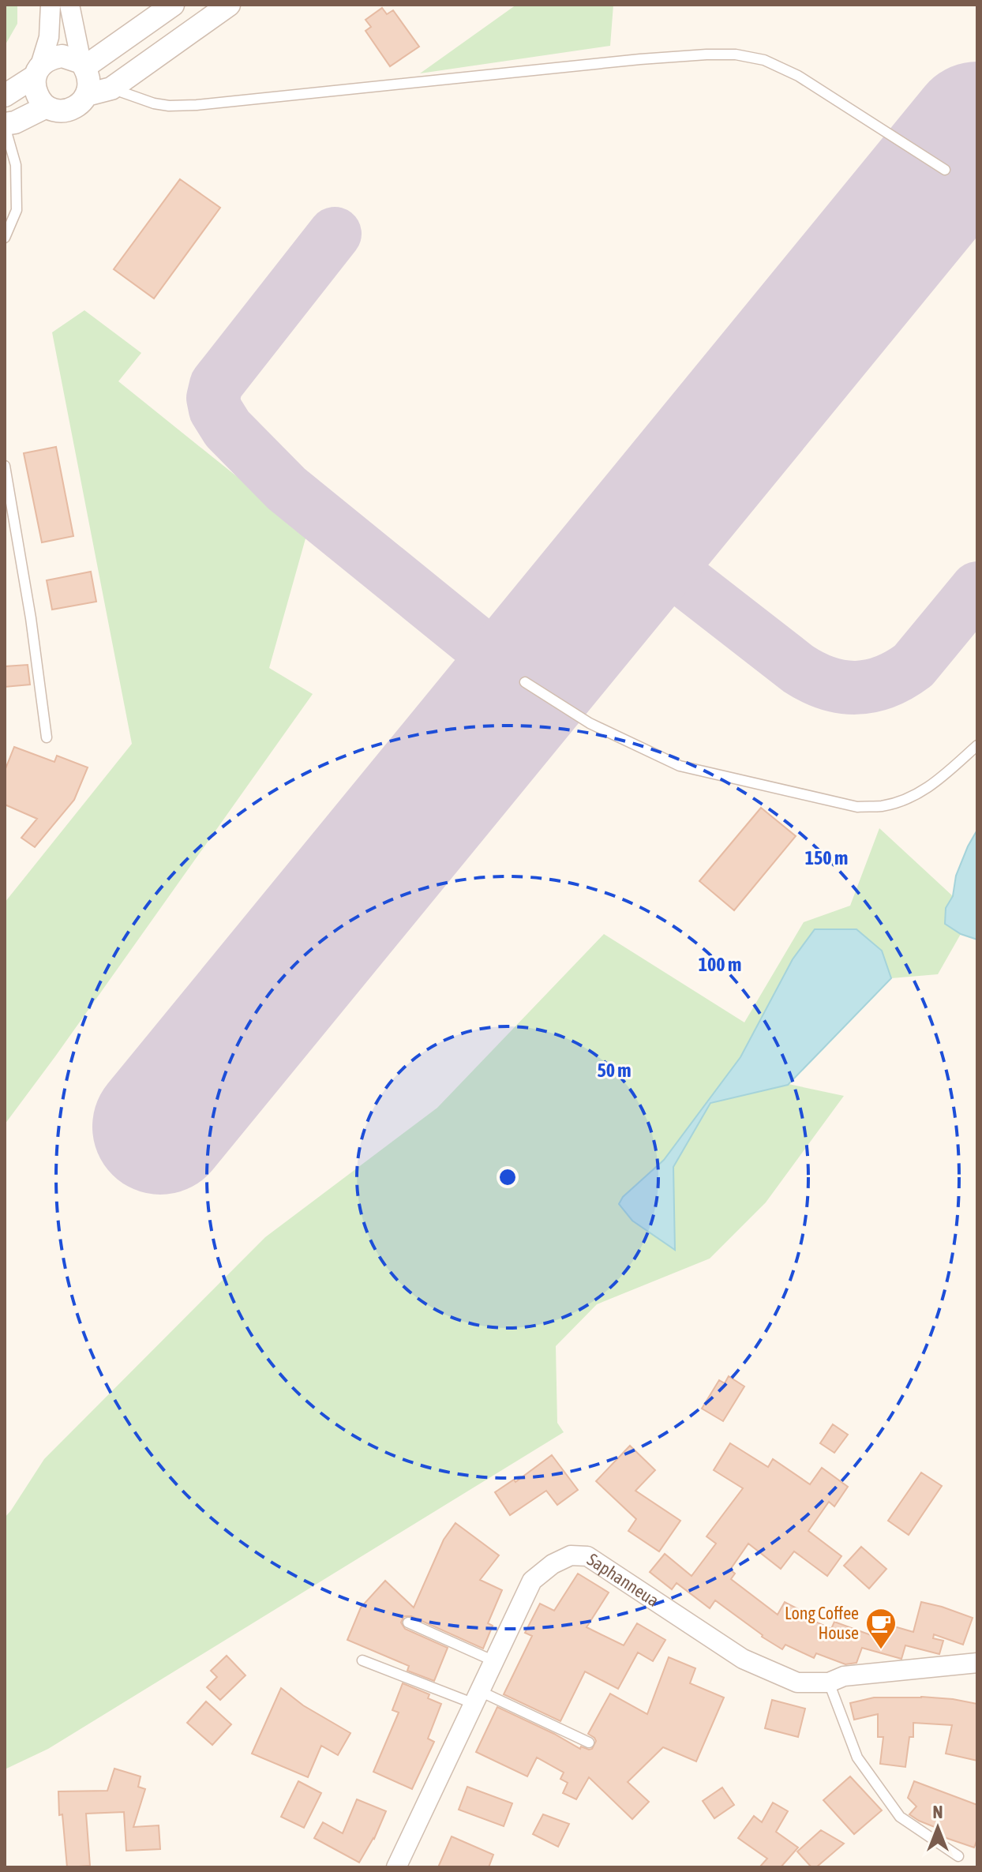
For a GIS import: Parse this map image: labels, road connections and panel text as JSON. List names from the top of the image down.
{
  "streets": {
    "street": ["Saphanneua"]
  },
  "places": {
    "cafe": ["Long Coffee House"]
  },
  "north": "top",
  "rings": ["150 m", "100 m", "50 m"]
}
